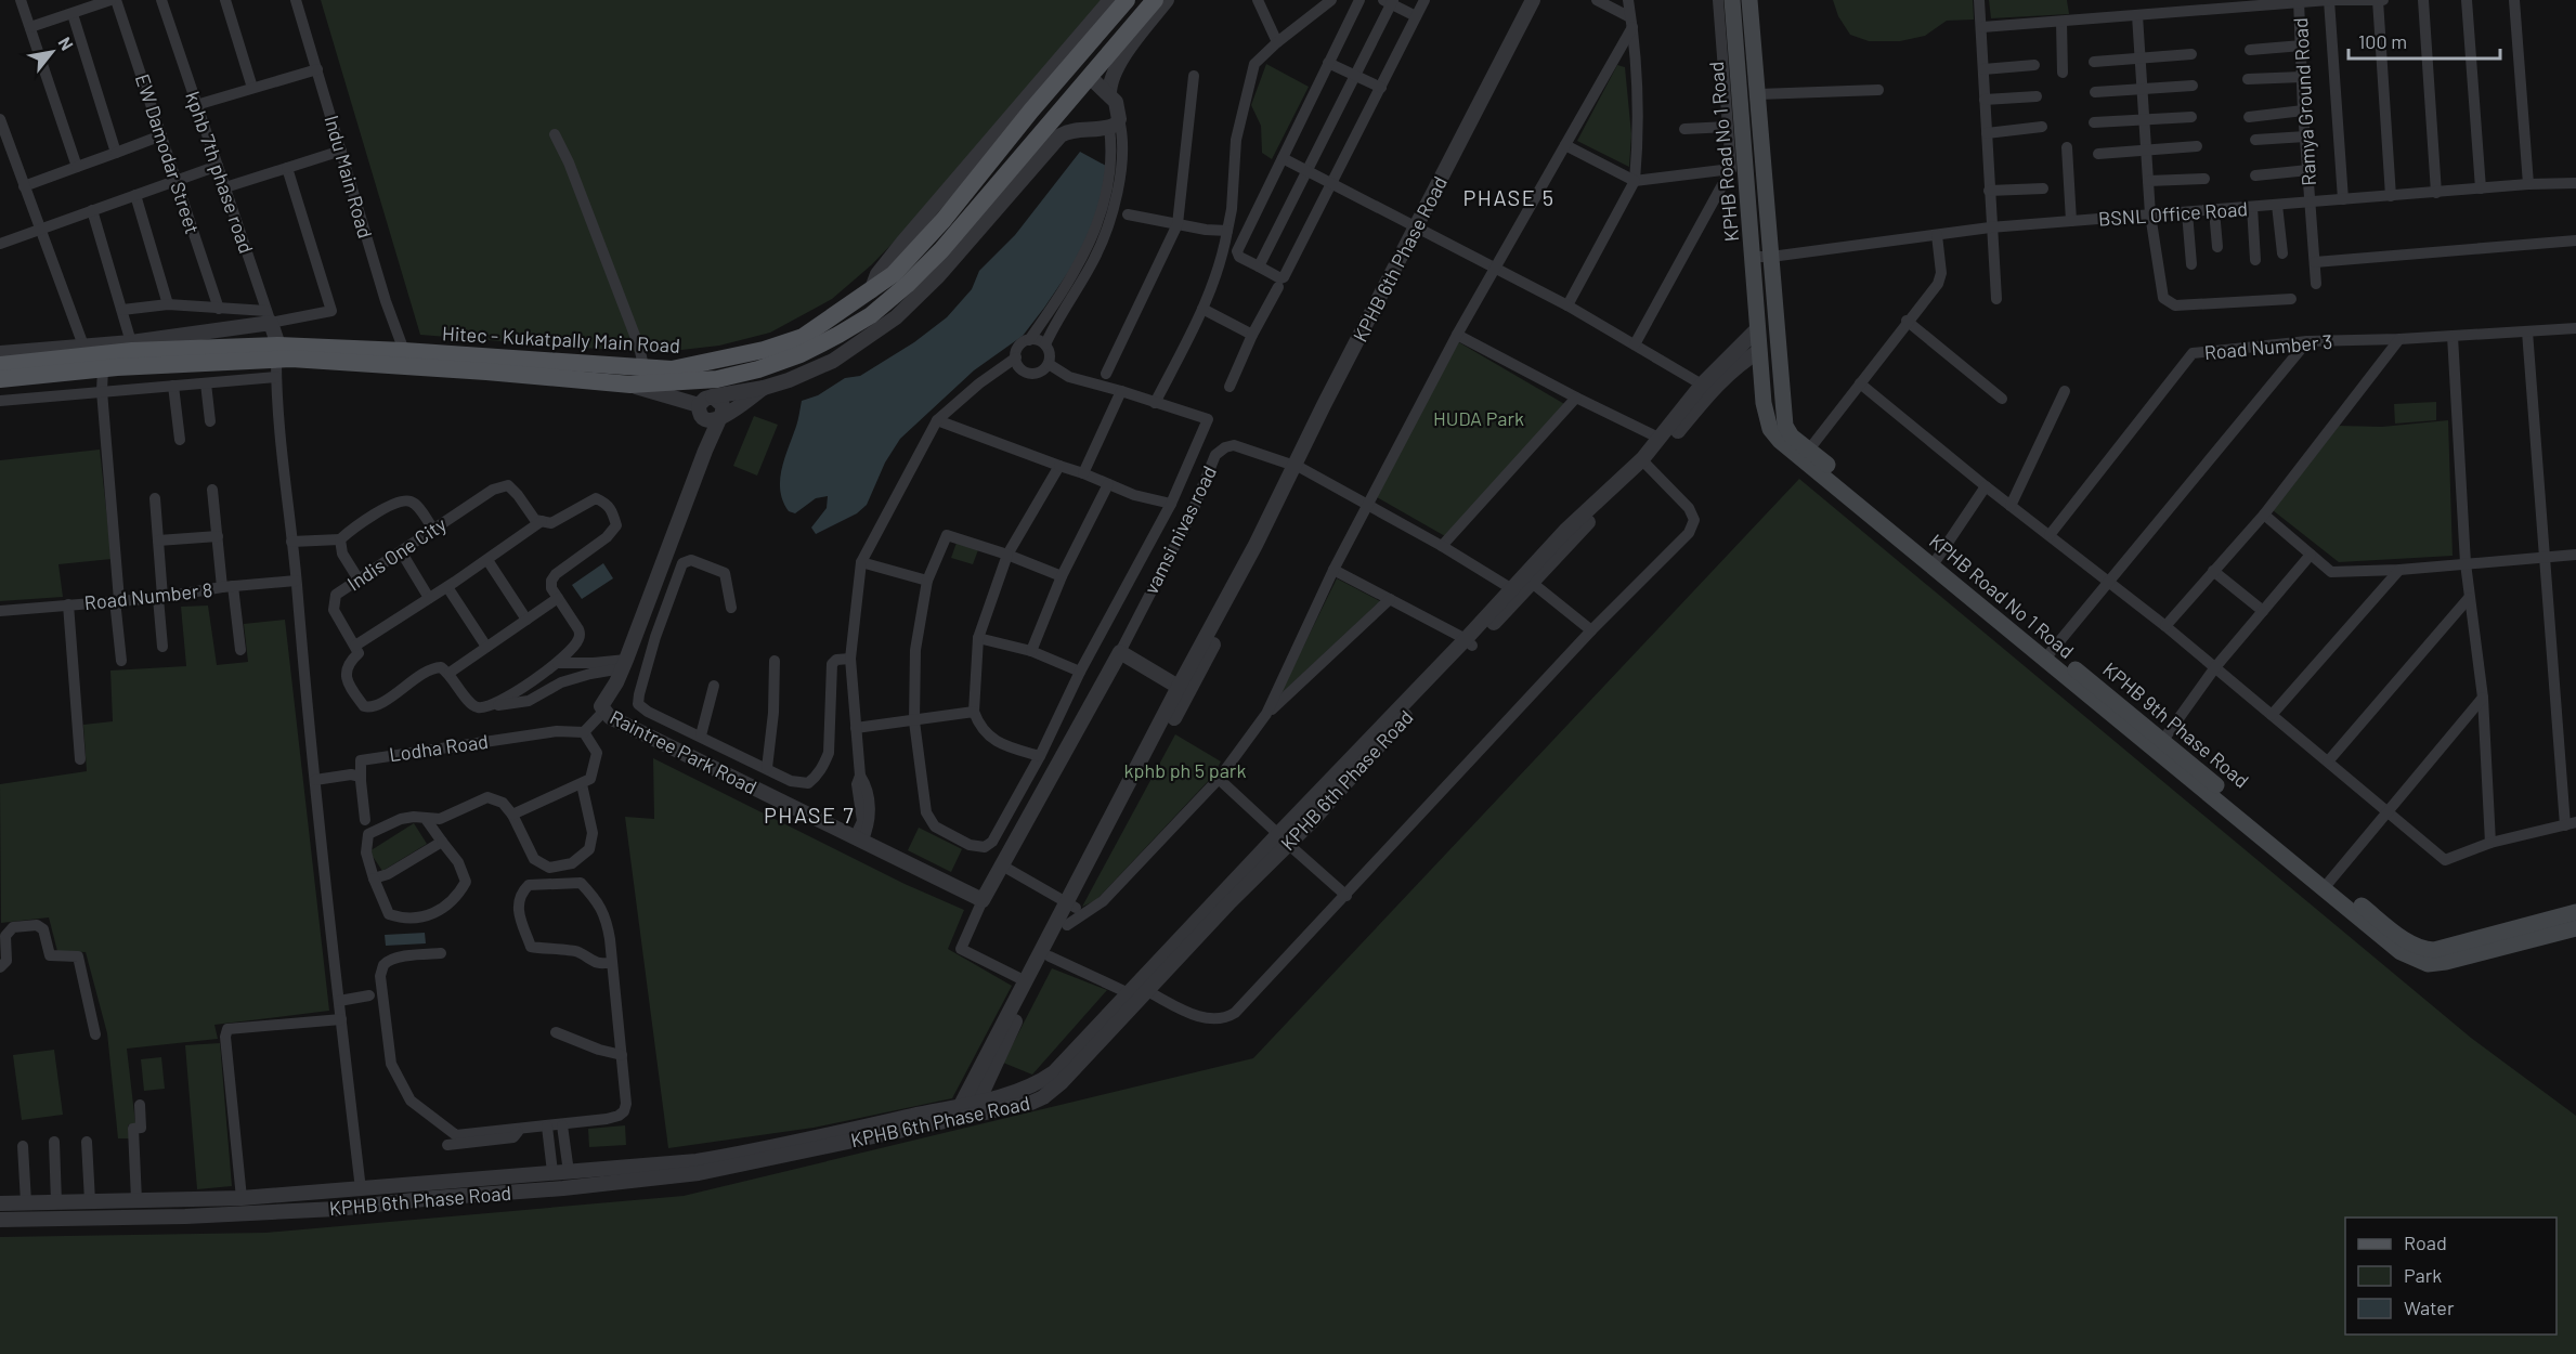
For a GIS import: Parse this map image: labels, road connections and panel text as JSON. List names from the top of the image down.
{
  "streets": {
    "main road": ["KPHB Road No 1 Road", "Hitec - Kukatpally Main Road", "KPHB 9th Phase Road"],
    "street": [
      "Ramya Ground Road",
      "EW Damodar Street",
      "kphb 7th phase road",
      "Indu Main Road",
      "BSNL Office Road",
      "KPHB 6th Phase Road",
      "Road Number 3",
      "vamsi nivas road",
      "Indis One City",
      "Road Number 8",
      "Lodha Road",
      "Raintree Park Road"
    ]
  },
  "crossings": [
    ["Ramya Ground Road", "BSNL Office Road"],
    ["KPHB Road No 1 Road", "BSNL Office Road"],
    ["KPHB Road No 1 Road", "KPHB 6th Phase Road"],
    ["KPHB Road No 1 Road", "KPHB 9th Phase Road"],
    ["kphb 7th phase road", "Hitec - Kukatpally Main Road"],
    ["Indu Main Road", "Hitec - Kukatpally Main Road"],
    ["KPHB 6th Phase Road", "vamsi nivas road"]
  ],
  "districts": ["PHASE 5", "PHASE 7"],
  "parks": ["HUDA Park", "kphb ph 5 park"],
  "legend": ["Road", "Park", "Water"],
  "scale_bar": "100 m",
  "north": "top right"
}
